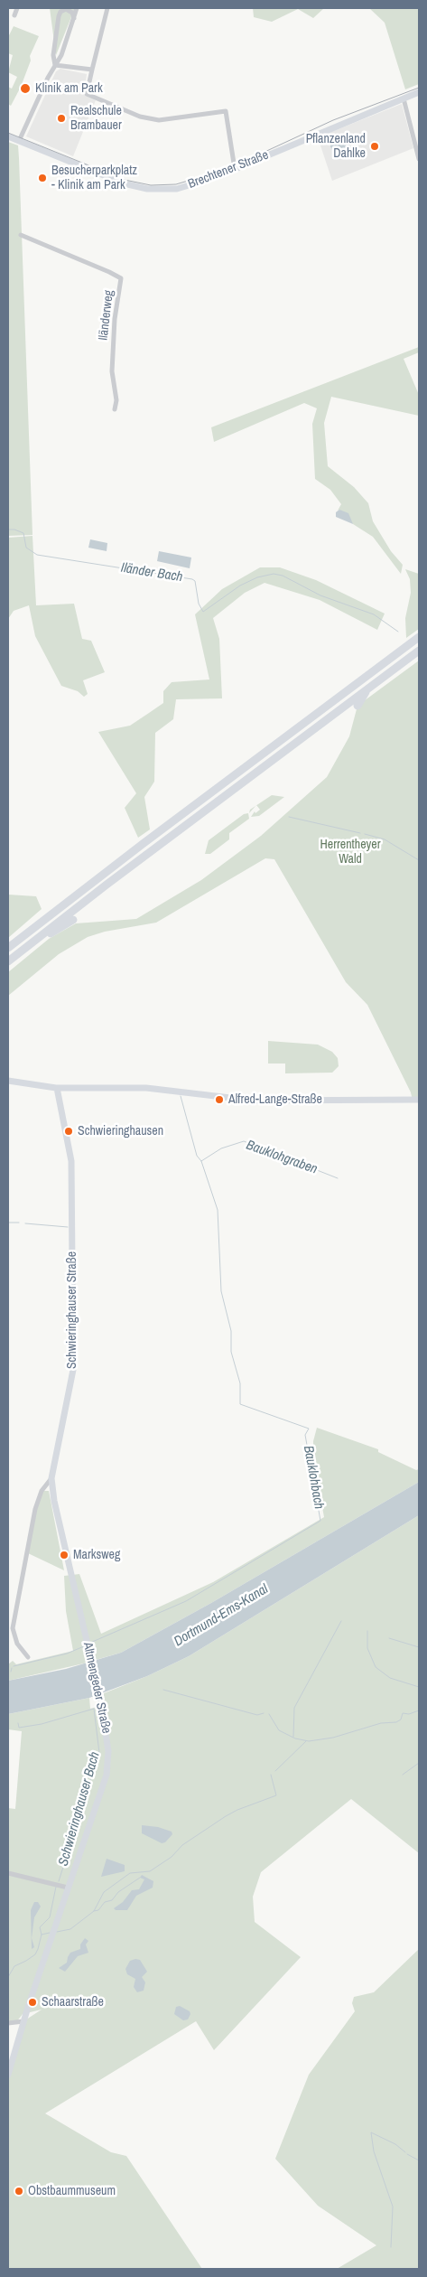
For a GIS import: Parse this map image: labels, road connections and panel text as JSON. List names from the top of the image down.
{
  "streets": {
    "street": [
      "Brechtener Straße",
      "Iländerweg",
      "Schwieringhauser Straße",
      "Altmengeder Straße"
    ]
  },
  "crossings": [
    ["Schwieringhauser Straße", "Altmengeder Straße"]
  ],
  "water": [
    "Iländer Bach",
    "Bauklohgraben",
    "Bauklohbach",
    "Dortmund-Ems-Kanal",
    "Schwieringhauser Bach"
  ],
  "parks": ["Herrentheyer Wald"],
  "places": [
    "Klinik am Park",
    "Realschule Brambauer",
    "Pflanzenland Dahlke",
    "Besucherparkplatz - Klinik am Park",
    "Alfred-Lange-Straße",
    "Schwieringhausen",
    "Marksweg",
    "Schaarstraße",
    "Obstbaummuseum"
  ]
}
